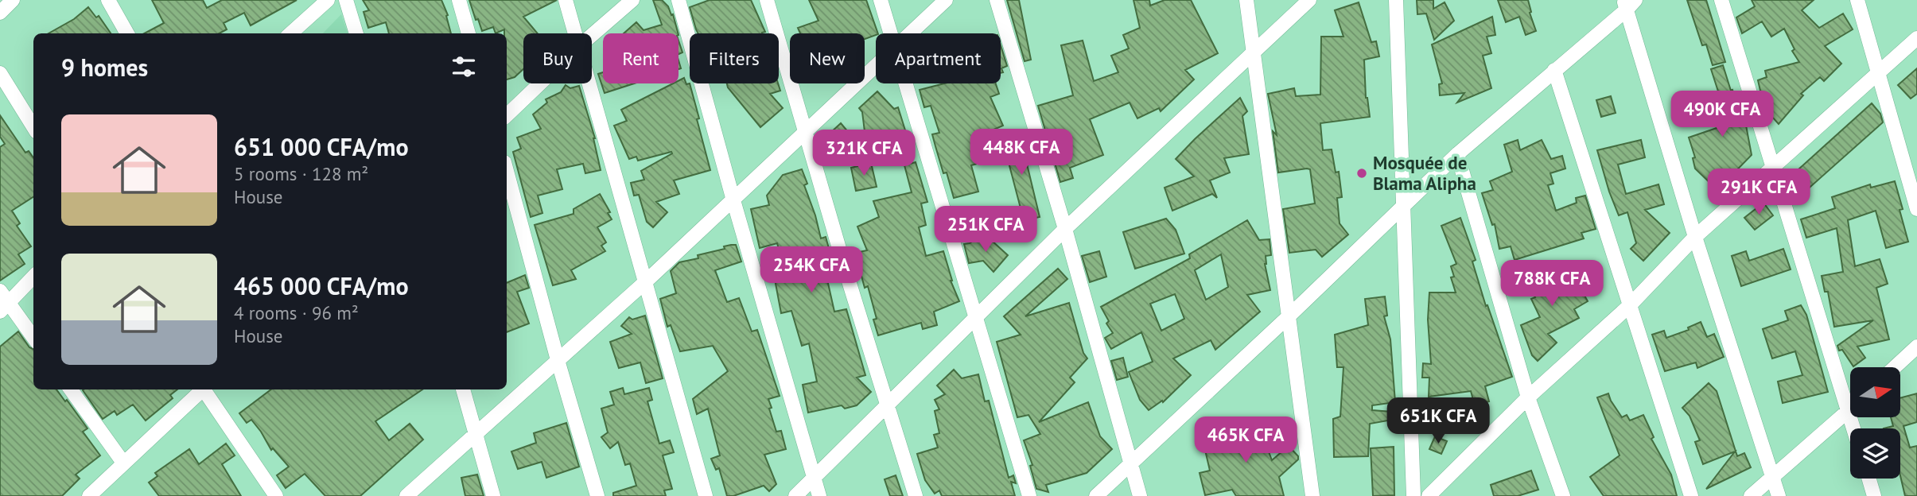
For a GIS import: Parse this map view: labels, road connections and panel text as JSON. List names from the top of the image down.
{
  "places": ["Mosquée de Blama Alipha"],
  "north": "right",
  "page": {
    "chip": [
      "Buy",
      "Rent",
      "Filters",
      "New",
      "Apartment"
    ],
    "heading": "9 homes",
    "price": [
      "490K CFA",
      "448K CFA",
      "321K CFA",
      "291K CFA",
      "251K CFA",
      "254K CFA",
      "788K CFA",
      "651K CFA",
      "465K CFA"
    ],
    "list": [
      {
        "name": "651 000 CFA/mo",
        "note": "5 rooms · 128 m² · House"
      },
      {
        "name": "465 000 CFA/mo",
        "note": "4 rooms · 96 m² · House"
      }
    ]
  }
}
